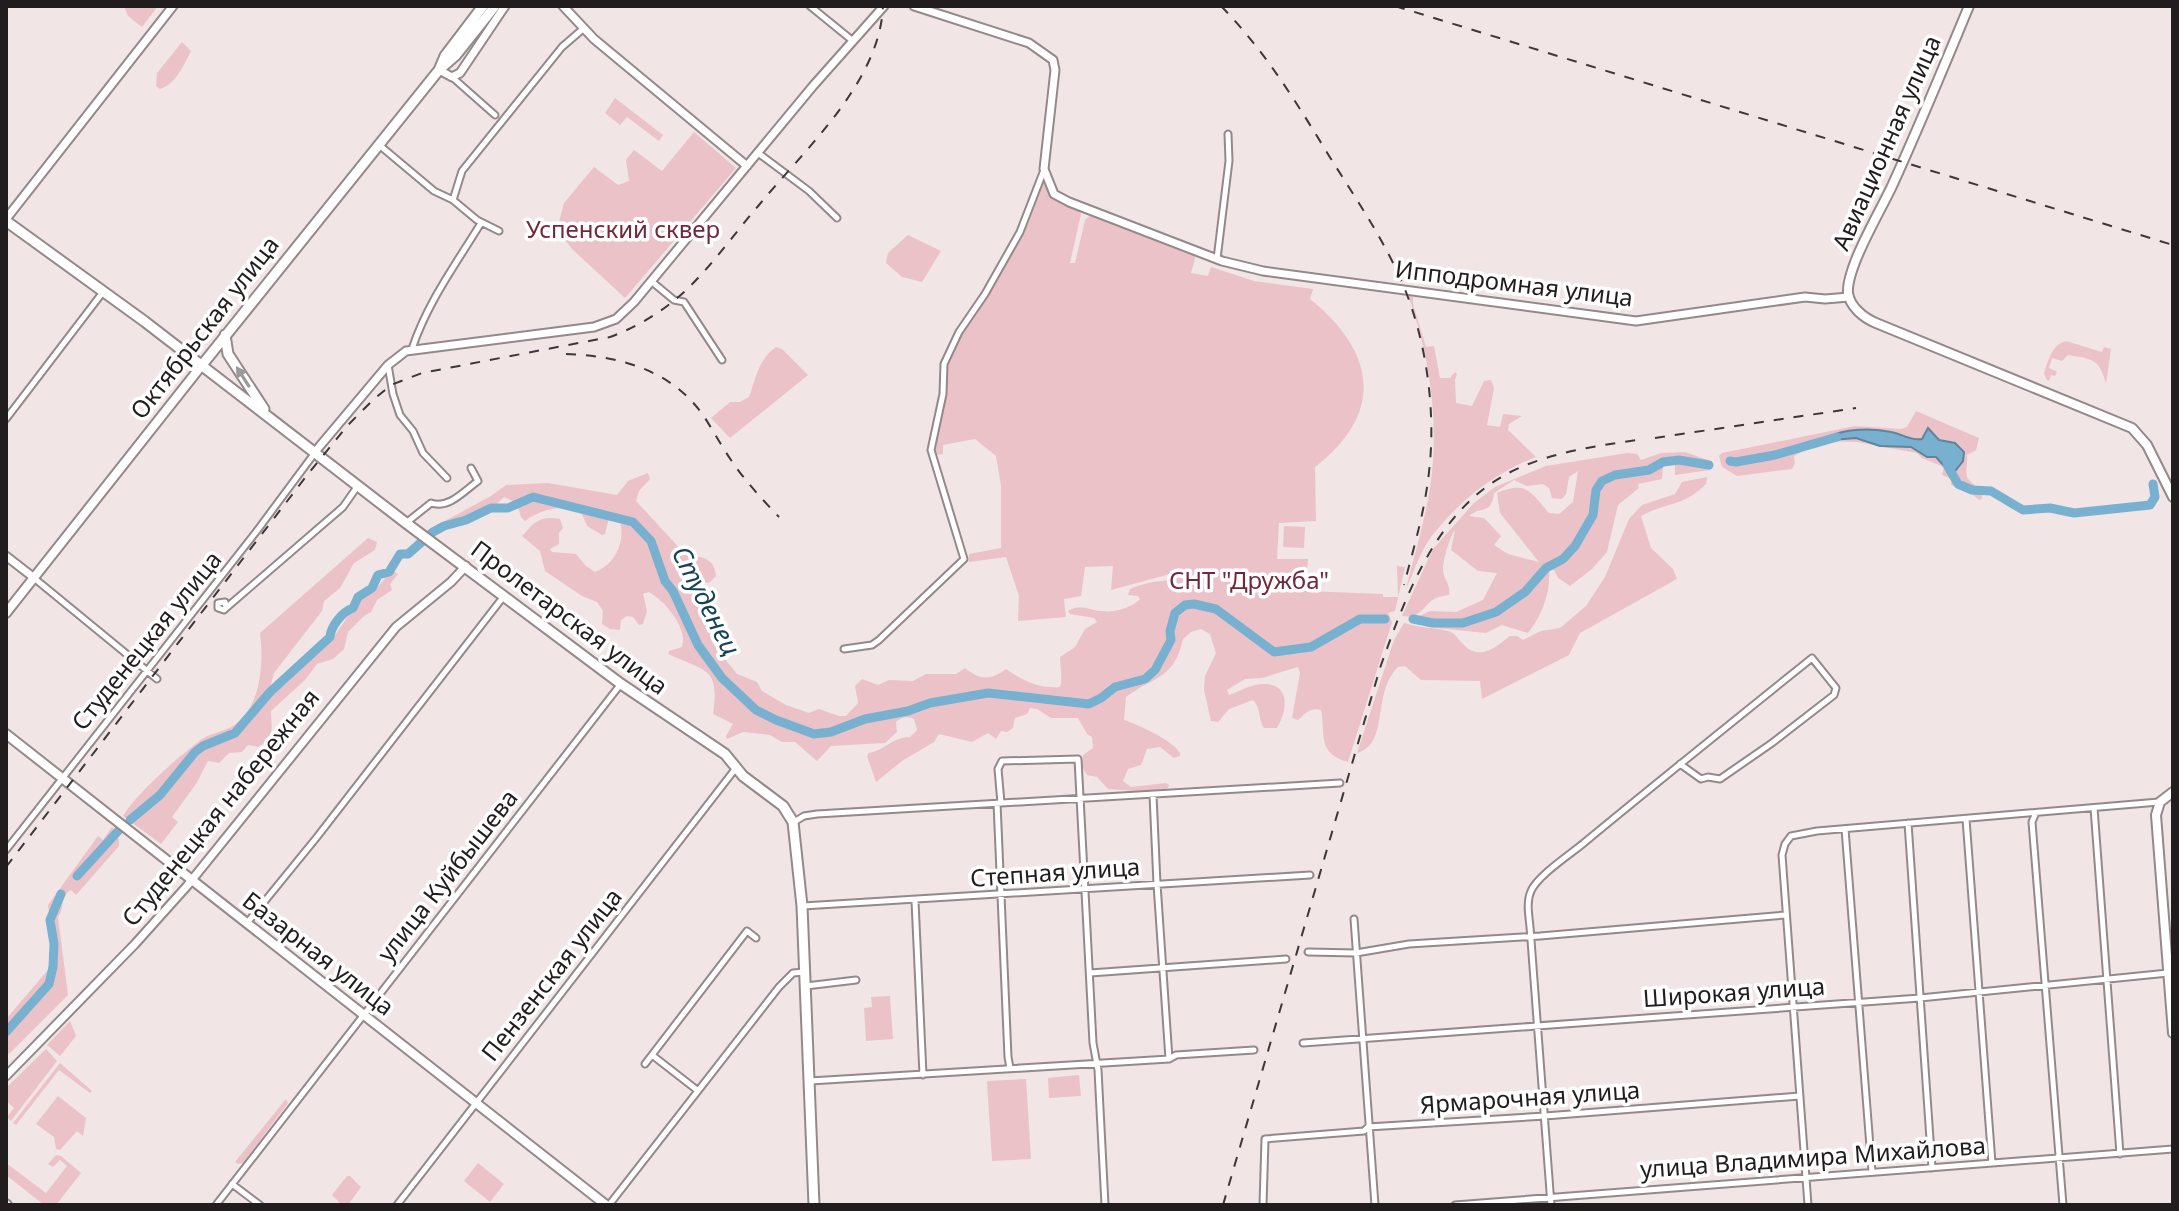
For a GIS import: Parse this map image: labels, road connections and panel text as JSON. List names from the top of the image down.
{
  "streets": {
    "main road": [
      "Авиационная улица",
      "Октябрьская улица",
      "Пролетарская улица",
      "Базарная улица"
    ],
    "street": [
      "Ипподромная улица",
      "Студенецкая улица",
      "Студенецкая набережная",
      "Степная улица",
      "улица Куйбышева",
      "Пензенская улица",
      "Широкая улица",
      "Ярмарочная улица",
      "улица Владимира Михайлова"
    ]
  },
  "crossings": [
    ["Авиационная улица", "Ипподромная улица"],
    ["Октябрьская улица", "Пролетарская улица"],
    ["Пролетарская улица", "Студенецкая улица"],
    ["Пролетарская улица", "Студенецкая набережная"],
    ["Пролетарская улица", "улица Куйбышева"],
    ["Пролетарская улица", "Пензенская улица"],
    ["Студенецкая улица", "Базарная улица"],
    ["Студенецкая набережная", "Базарная улица"],
    ["улица Куйбышева", "Базарная улица"],
    ["Базарная улица", "Пензенская улица"]
  ],
  "water": ["Студенец"],
  "parks": ["Успенский сквер", "СНТ \"Дружба\""]
}
